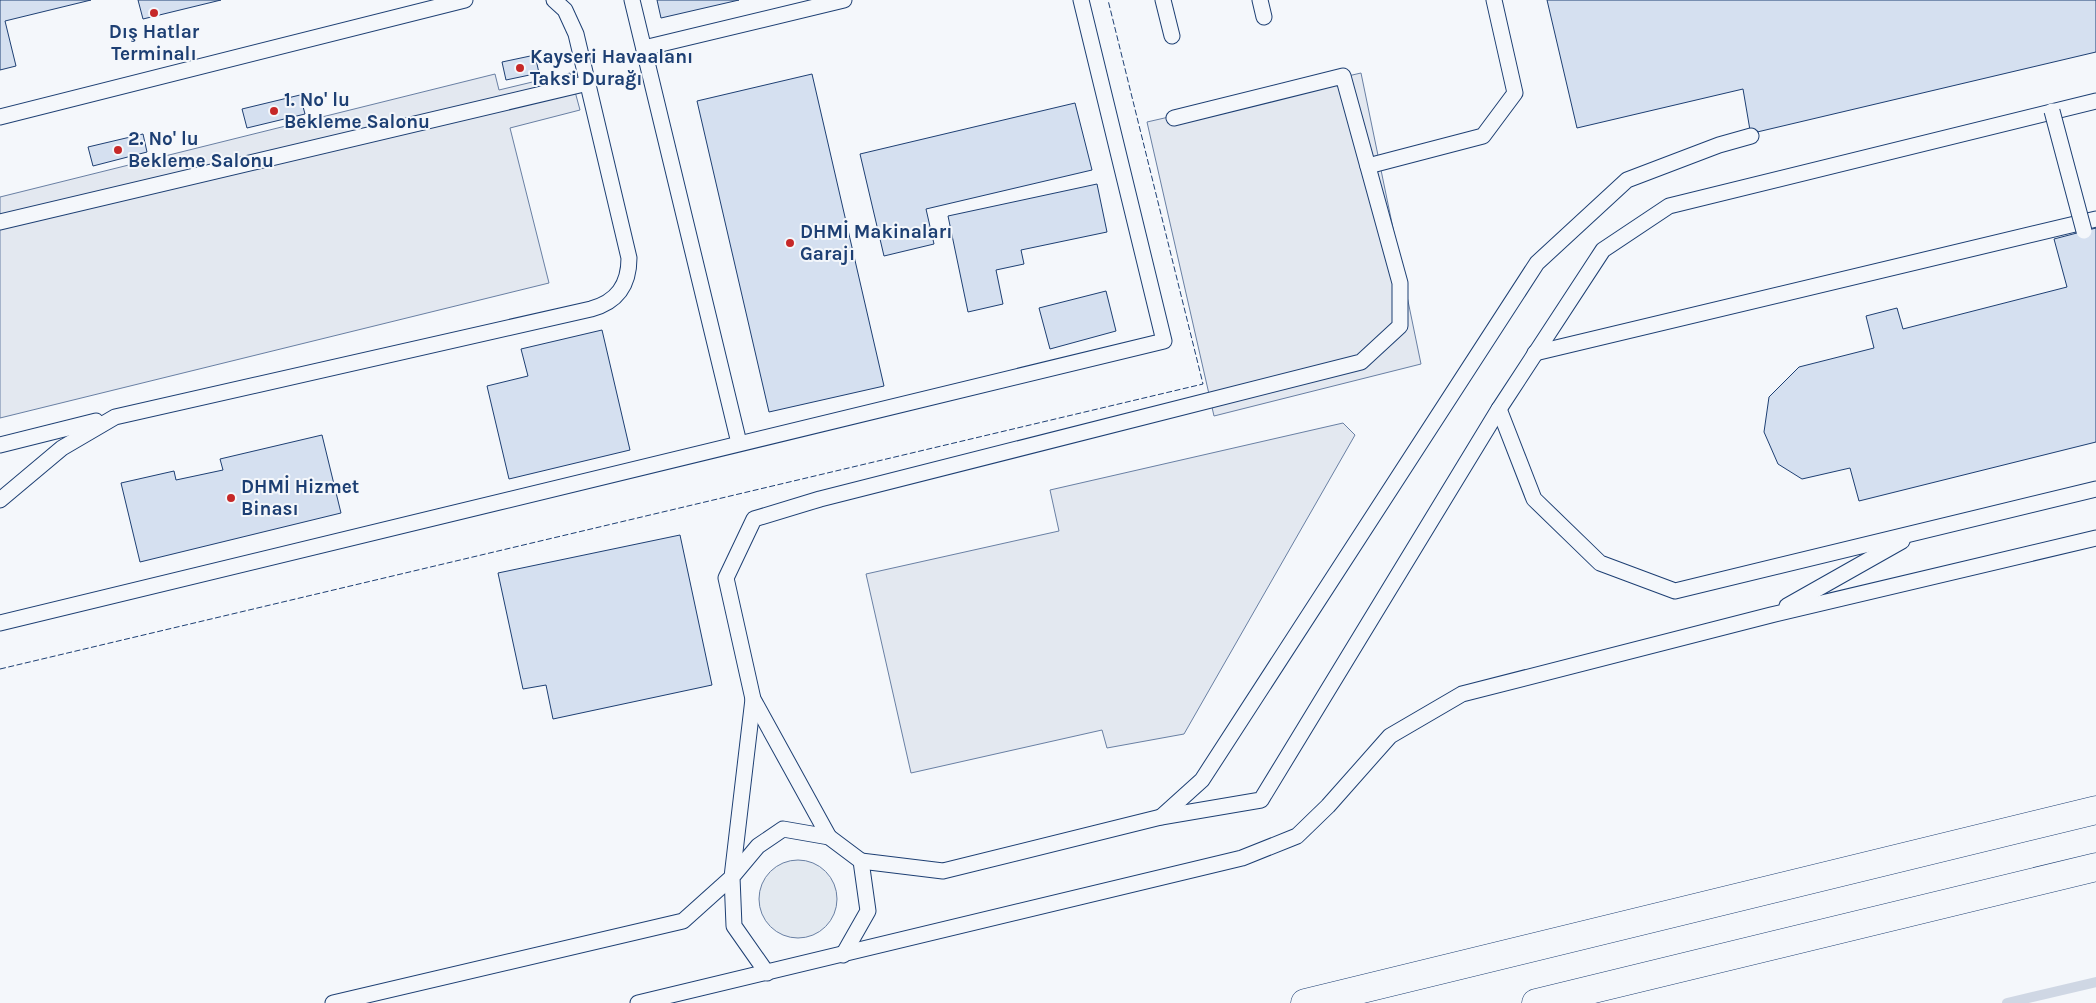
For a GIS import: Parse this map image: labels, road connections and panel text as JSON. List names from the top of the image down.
{
  "places": [
    "Dış Hatlar Terminalı",
    "Kayseri Havaalanı Taksi Durağı",
    "1. No' lu Bekleme Salonu",
    "2. No' lu Bekleme Salonu",
    "DHMİ Makinaları Garajı",
    "DHMİ Hizmet Binası"
  ]
}
